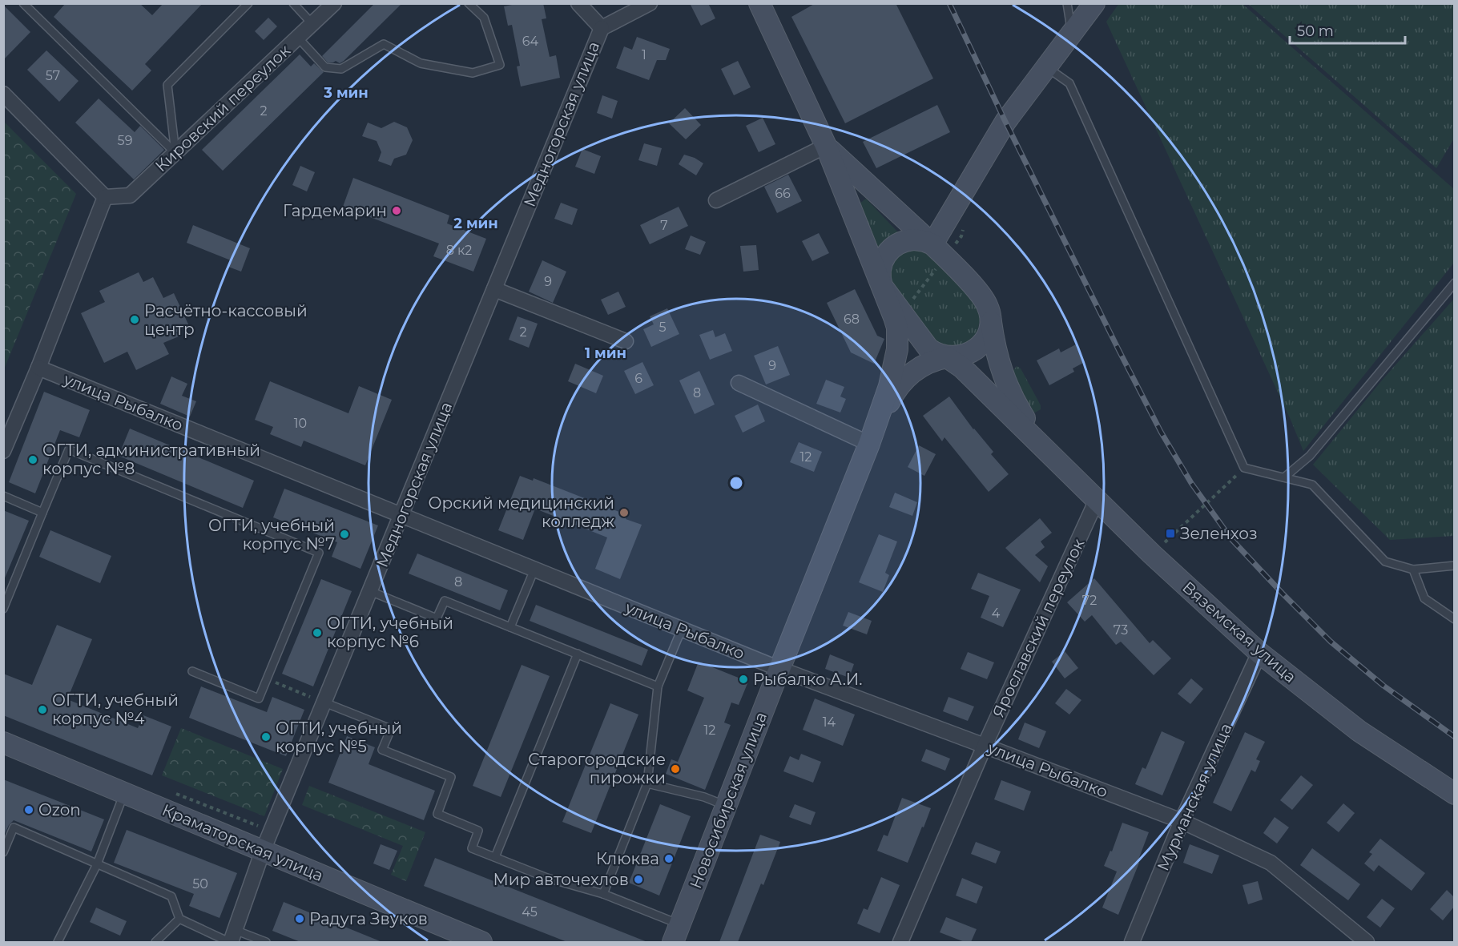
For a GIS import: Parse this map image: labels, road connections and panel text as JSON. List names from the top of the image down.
{
  "streets": {
    "main road": ["Вяземская улица", "Новосибирская улица", "Краматорская улица"],
    "street": [
      "Кировский переулок",
      "Медногорская улица",
      "улица Рыбалко",
      "Ярославский переулок",
      "Мурманская улица"
    ]
  },
  "crossings": [
    ["Медногорская улица", "улица Рыбалко"],
    ["Медногорская улица", "Краматорская улица"],
    ["улица Рыбалко", "Ярославский переулок"],
    ["улица Рыбалко", "Мурманская улица"],
    ["улица Рыбалко", "Новосибирская улица"],
    ["Ярославский переулок", "Вяземская улица"],
    ["Вяземская улица", "Мурманская улица"]
  ],
  "places": {
    "other": [
      "Гардемарин",
      "Расчётно-кассовый центр",
      "ОГТИ, административный корпус №8",
      "Орский медицинский колледж",
      "ОГТИ, учебный корпус №7",
      "ОГТИ, учебный корпус №6",
      "Рыбалко А.И.",
      "ОГТИ, учебный корпус №4",
      "ОГТИ, учебный корпус №5",
      "Старогородские пирожки",
      "Ozon",
      "Клюква",
      "Мир авточехлов",
      "Радуга Звуков"
    ],
    "transit": ["Зеленхоз"]
  },
  "house_numbers": [
    "64",
    "1",
    "57",
    "2",
    "59",
    "66",
    "7",
    "8 к2",
    "9",
    "68",
    "5",
    "2",
    "9",
    "6",
    "8",
    "10",
    "12",
    "8",
    "72",
    "4",
    "73",
    "14",
    "12",
    "50",
    "45"
  ],
  "scale_bar": "50 m",
  "rings": ["3 мин", "2 мин", "1 мин"]
}
